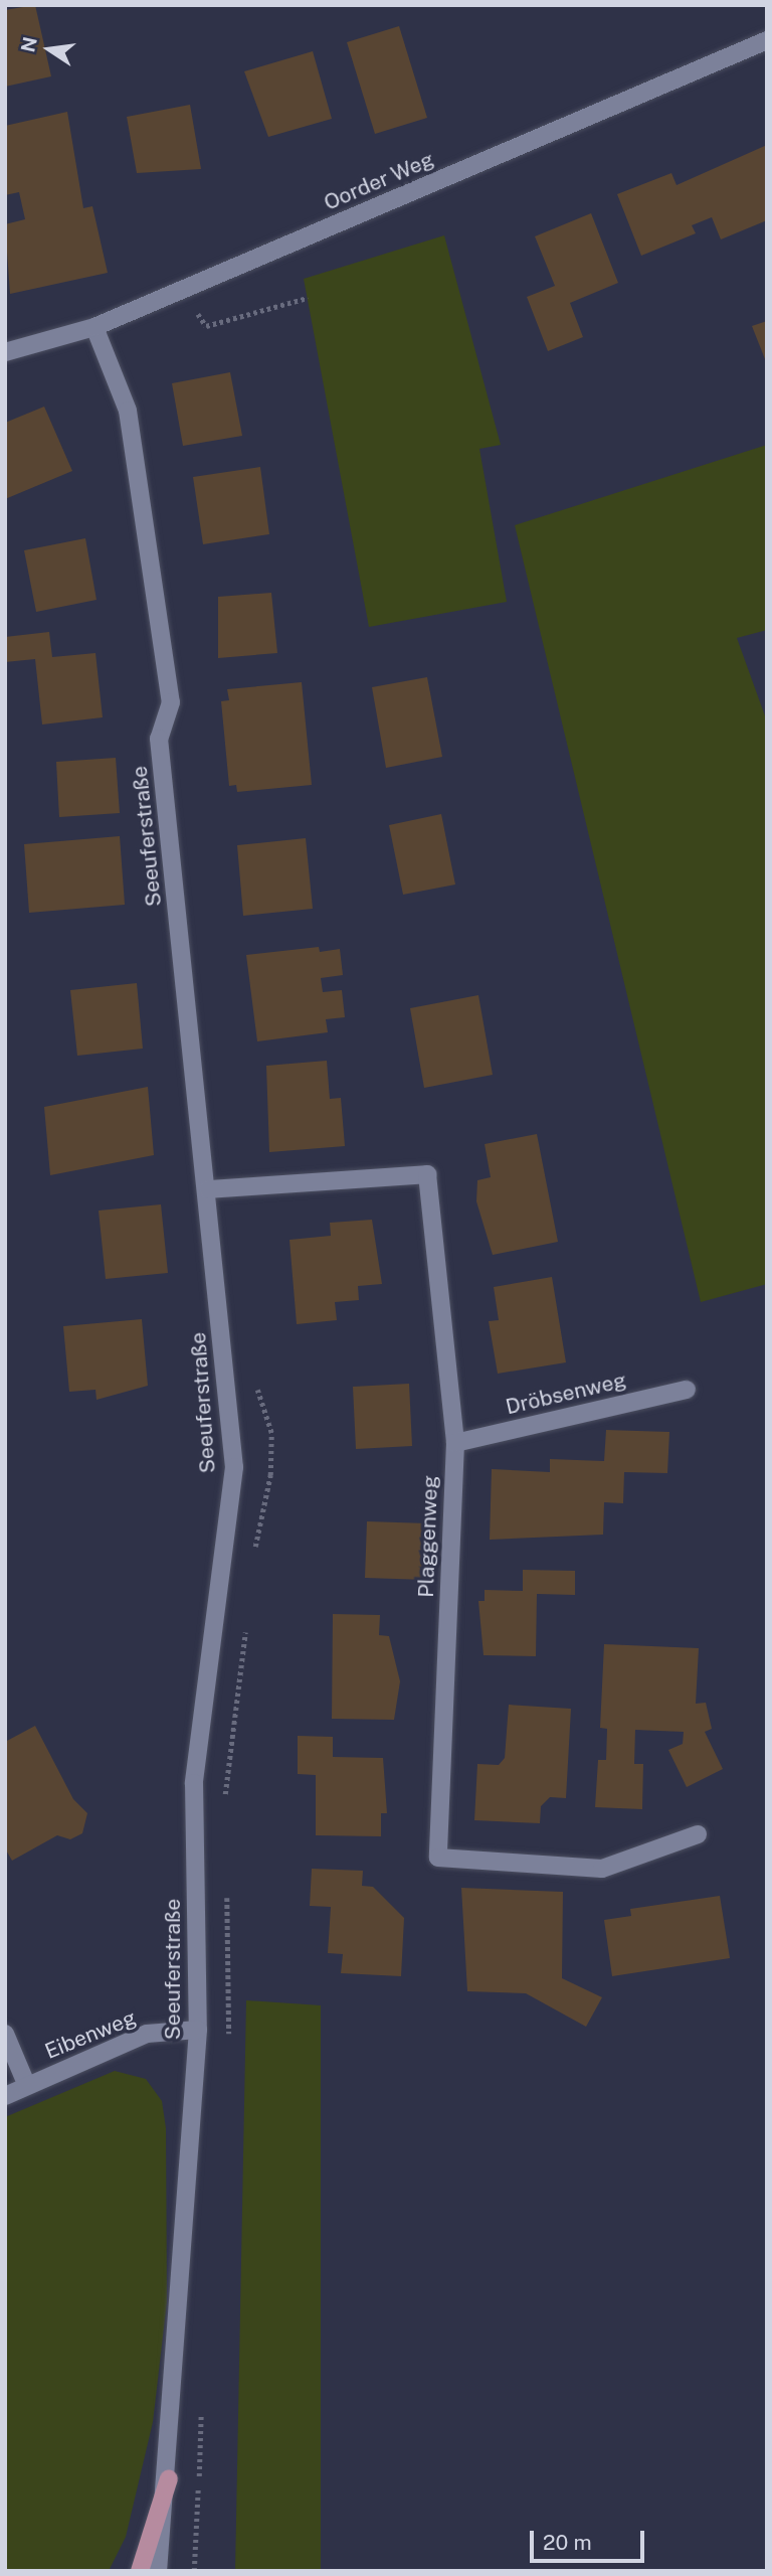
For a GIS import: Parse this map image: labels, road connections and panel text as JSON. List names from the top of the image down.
{
  "streets": {
    "street": [
      "Oorder Weg",
      "Seeuferstraße",
      "Dröbsenweg",
      "Plaggenweg",
      "Eibenweg"
    ]
  },
  "crossings": [
    ["Oorder Weg", "Seeuferstraße"],
    ["Seeuferstraße", "Plaggenweg"],
    ["Seeuferstraße", "Eibenweg"],
    ["Dröbsenweg", "Plaggenweg"]
  ],
  "scale_bar": "20 m",
  "north": "left"
}
